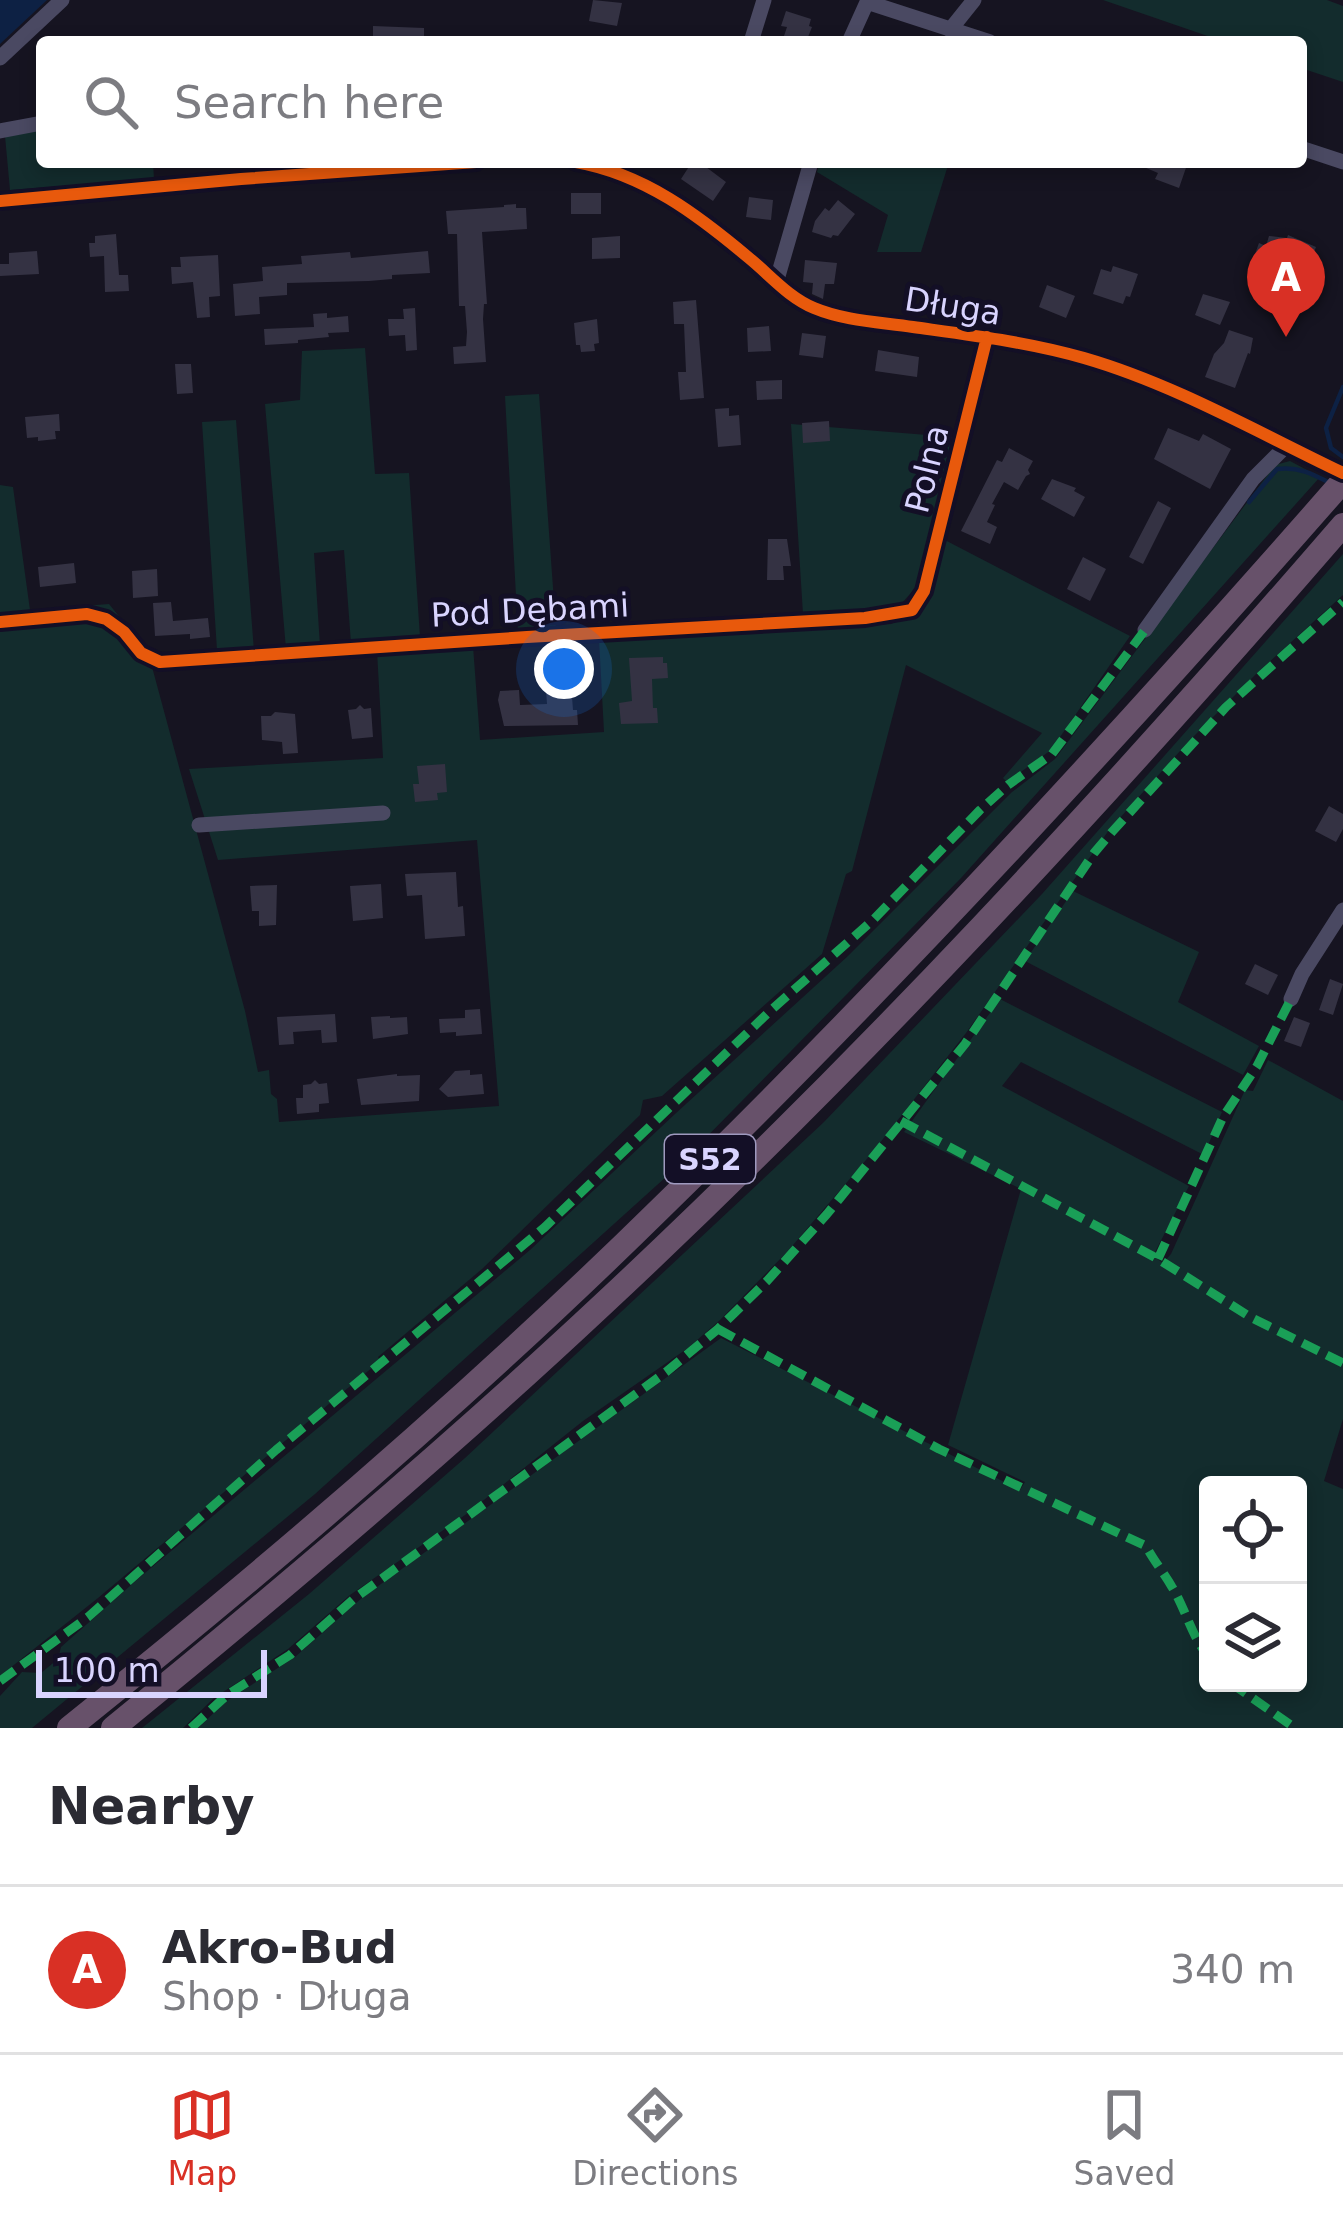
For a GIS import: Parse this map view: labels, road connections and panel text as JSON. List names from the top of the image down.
{
  "streets": {
    "highway": ["S52"],
    "street": ["Długa", "Polna", "Pod Dębami"]
  },
  "crossings": [
    ["Długa", "Polna"],
    ["Długa", "S52"],
    ["Polna", "Pod Dębami"]
  ],
  "scale_bar": "100 m",
  "page": {
    "search": "Search here",
    "pins": "A",
    "scale": "100 m",
    "heading": "Nearby",
    "list": [
      {
        "mark": "A",
        "name": "Akro-Bud",
        "note": "Shop · Długa",
        "value": "340 m"
      }
    ],
    "nav": ["Map", "Directions", "Saved"]
  }
}
